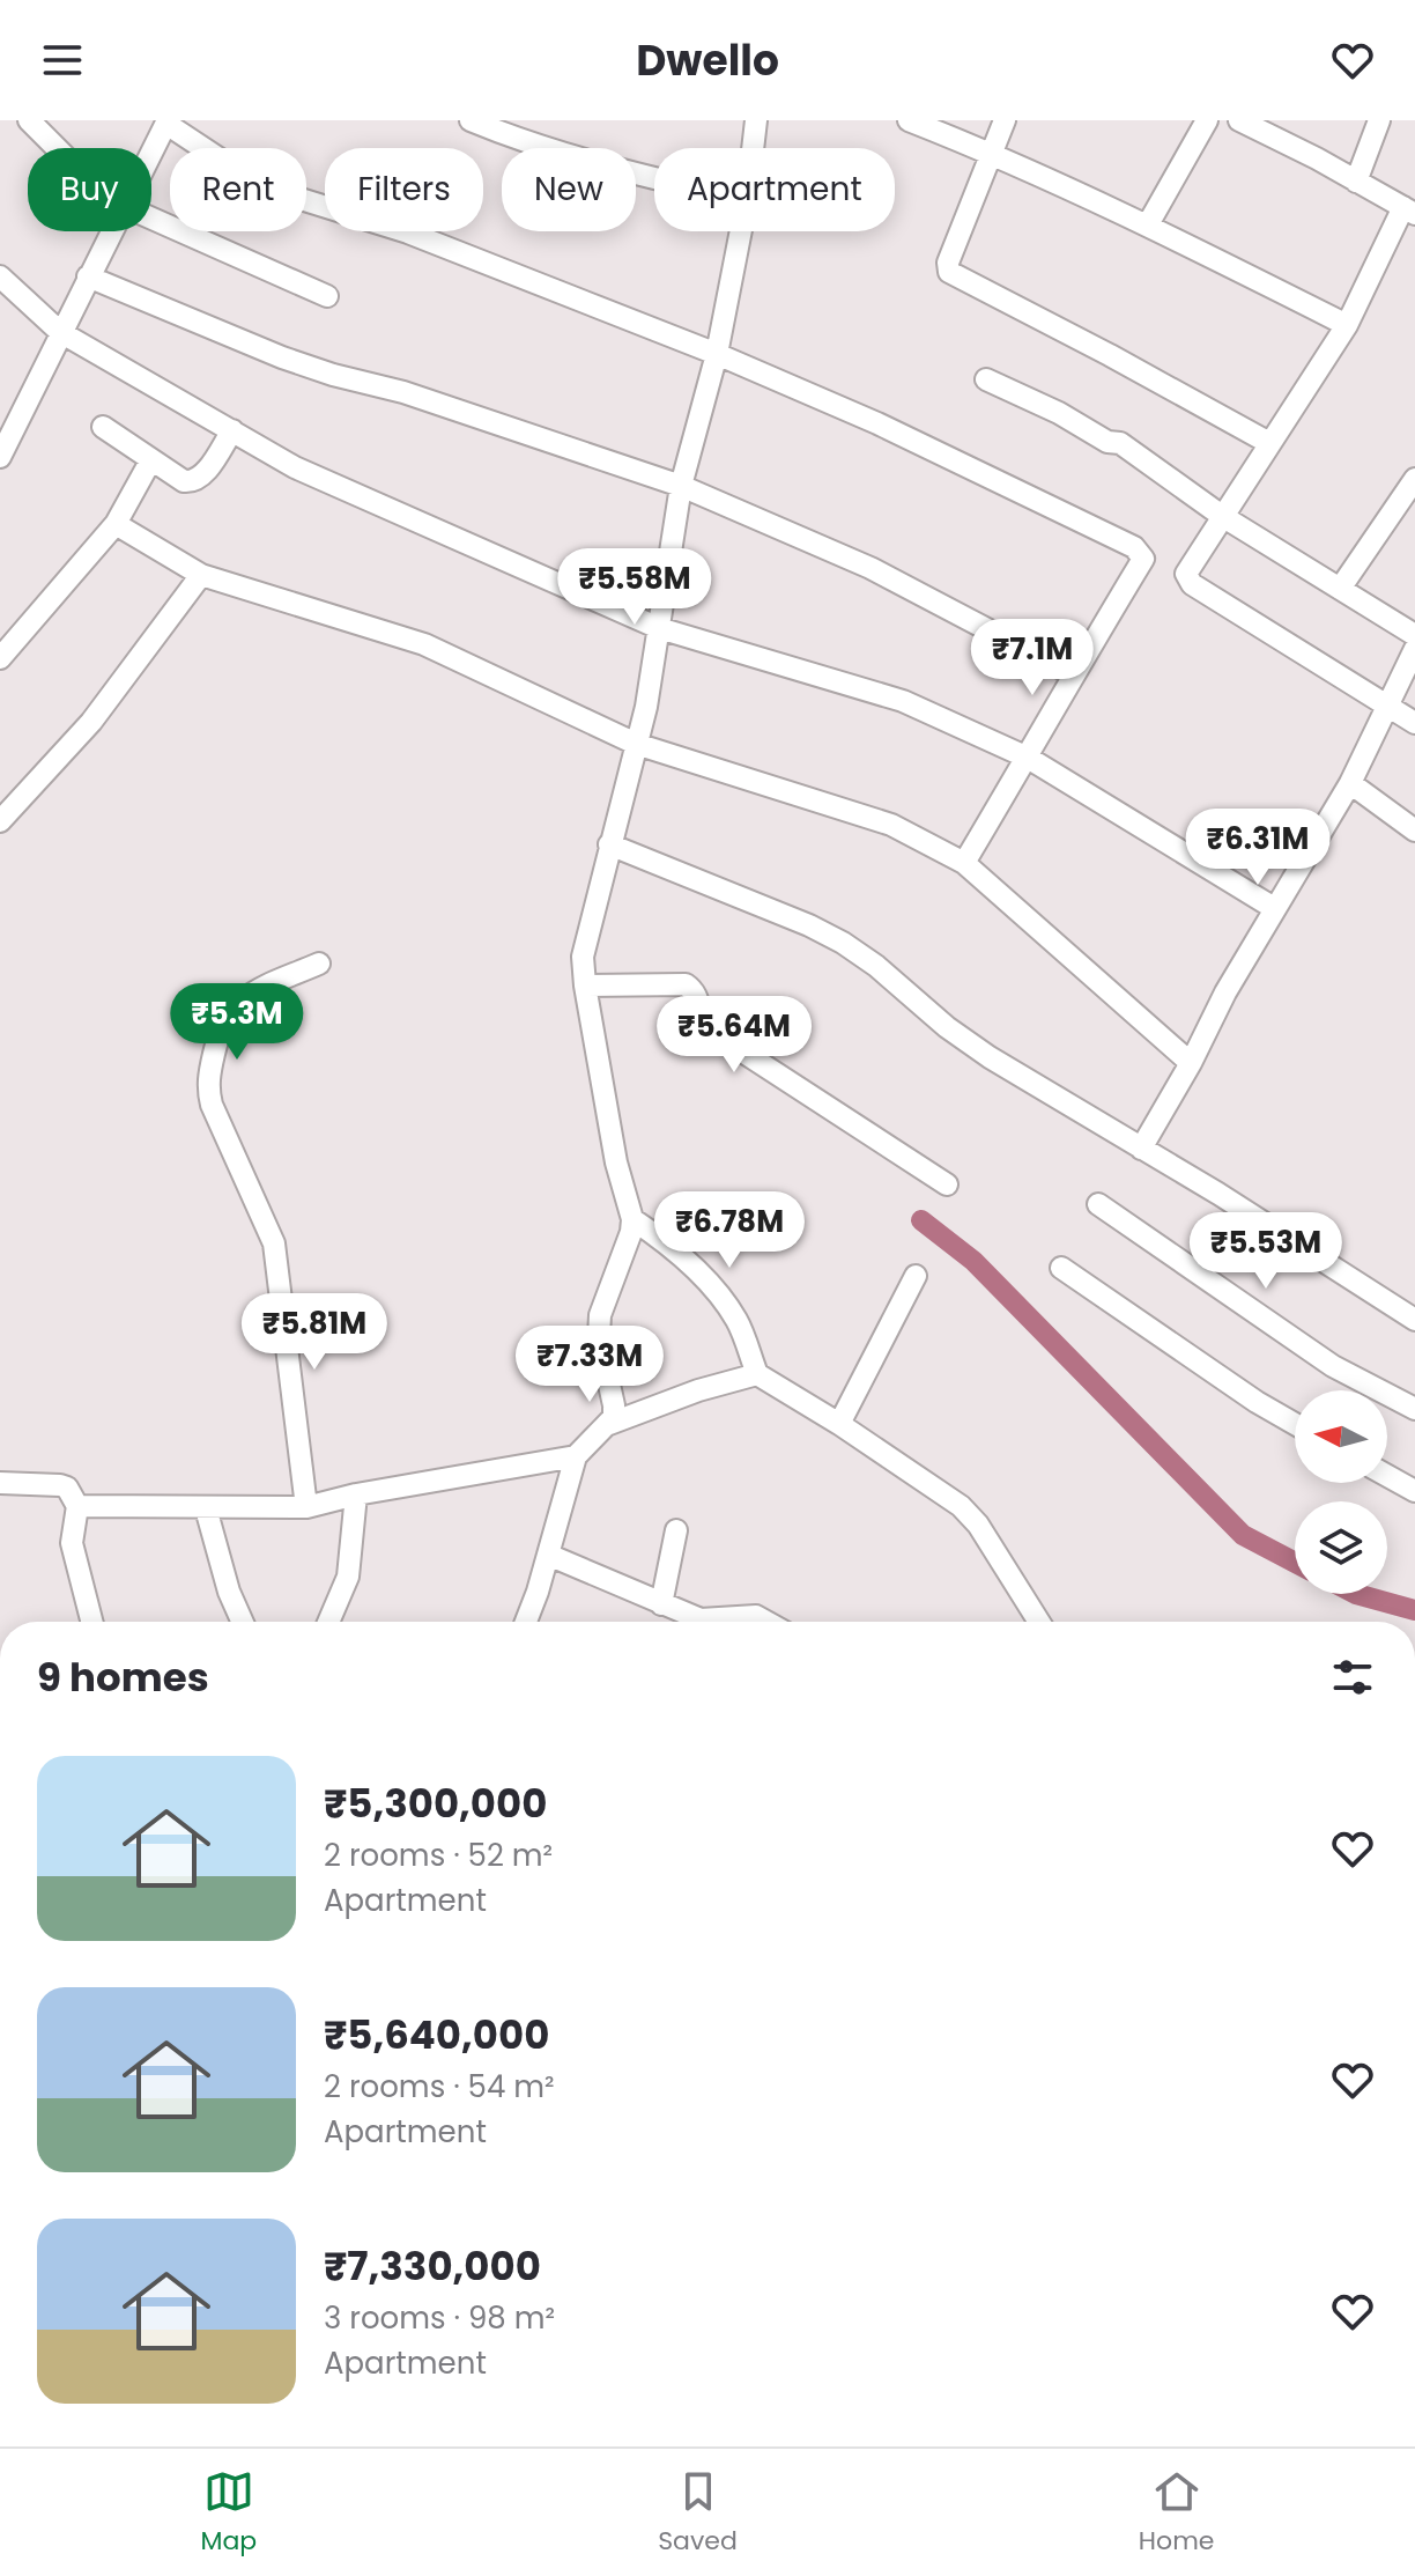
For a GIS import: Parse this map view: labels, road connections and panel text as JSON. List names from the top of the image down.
{
  "north": "left",
  "page": {
    "header": "Dwello",
    "chip": [
      "Buy",
      "Rent",
      "Filters",
      "New",
      "Apartment"
    ],
    "price": [
      "₹5.58M",
      "₹7.1M",
      "₹6.31M",
      "₹5.3M",
      "₹5.64M",
      "₹6.78M",
      "₹5.53M",
      "₹5.81M",
      "₹7.33M"
    ],
    "heading": "9 homes",
    "list": [
      {
        "name": "₹5,300,000",
        "note": "2 rooms · 52 m² · Apartment"
      },
      {
        "name": "₹5,640,000",
        "note": "2 rooms · 54 m² · Apartment"
      },
      {
        "name": "₹7,330,000",
        "note": "3 rooms · 98 m² · Apartment"
      }
    ],
    "tabs": ["Map", "Saved", "Home"]
  }
}
